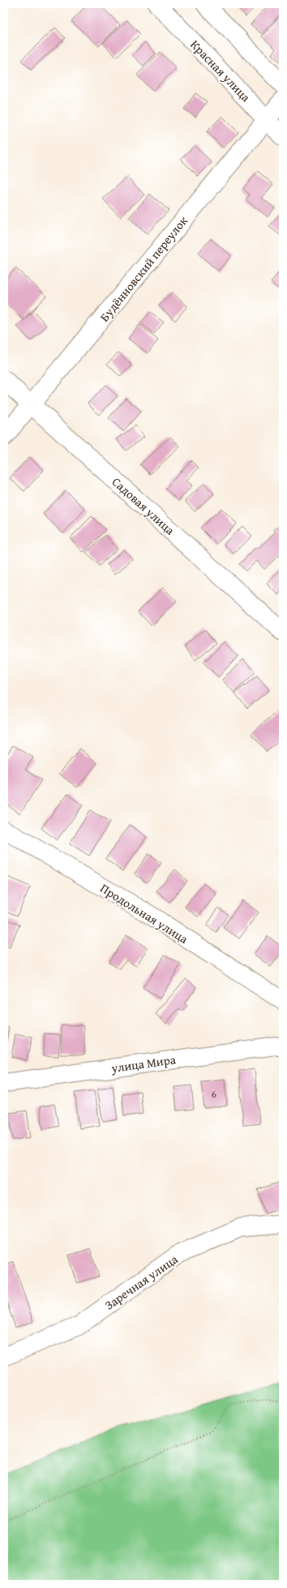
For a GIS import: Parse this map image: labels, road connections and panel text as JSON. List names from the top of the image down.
{
  "streets": {
    "street": [
      "Красная улица",
      "Будённовский переулок",
      "Садовая улица",
      "Продольная улица",
      "улица Мира",
      "Заречная улица"
    ]
  },
  "crossings": [
    ["Красная улица", "Будённовский переулок"],
    ["Будённовский переулок", "Садовая улица"]
  ],
  "house_numbers": ["6"]
}
